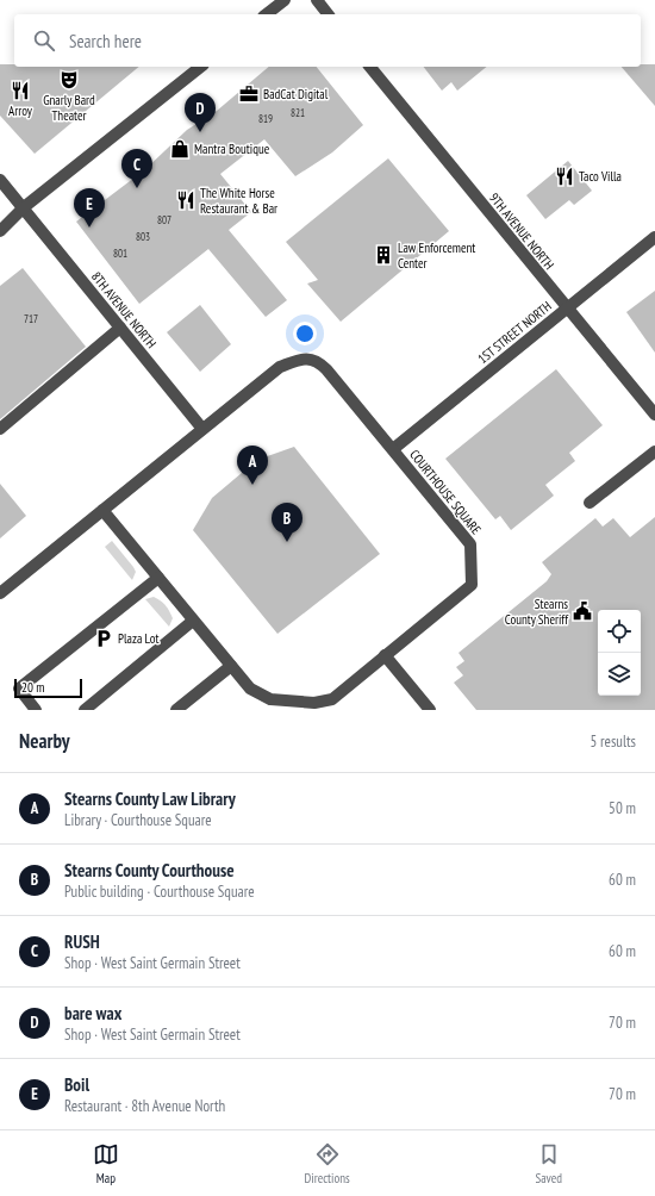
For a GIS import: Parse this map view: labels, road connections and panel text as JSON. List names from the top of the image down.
{
  "streets": {
    "street": [
      "9TH AVENUE NORTH",
      "8TH AVENUE NORTH",
      "1ST STREET NORTH",
      "COURTHOUSE SQUARE"
    ]
  },
  "crossings": [
    ["9TH AVENUE NORTH", "1ST STREET NORTH"],
    ["8TH AVENUE NORTH", "COURTHOUSE SQUARE"],
    ["1ST STREET NORTH", "COURTHOUSE SQUARE"]
  ],
  "places": {
    "theatre": ["Gnarly Bard Theater"],
    "restaurant": ["Arroy", "Taco Villa", "The White Horse Restaurant & Bar"],
    "office": ["BadCat Digital"],
    "shop": ["Mantra Boutique"],
    "building": ["Law Enforcement Center"],
    "public building": ["Stearns County Sheriff"],
    "parking": ["Plaza Lot"]
  },
  "house_numbers": [
    "821",
    "819",
    "807",
    "803",
    "801",
    "717"
  ],
  "scale_bar": "20 m",
  "page": {
    "search": "Search here",
    "pins": [
      "D",
      "C",
      "E",
      "A",
      "B"
    ],
    "scale": "20 m",
    "heading": ["Nearby", "5 results"],
    "list": [
      {
        "mark": "A",
        "name": "Stearns County Law Library",
        "note": "Library · Courthouse Square",
        "value": "50 m"
      },
      {
        "mark": "B",
        "name": "Stearns County Courthouse",
        "note": "Public building · Courthouse Square",
        "value": "60 m"
      },
      {
        "mark": "C",
        "name": "RUSH",
        "note": "Shop · West Saint Germain Street",
        "value": "60 m"
      },
      {
        "mark": "D",
        "name": "bare wax",
        "note": "Shop · West Saint Germain Street",
        "value": "70 m"
      },
      {
        "mark": "E",
        "name": "Boil",
        "note": "Restaurant · 8th Avenue North",
        "value": "70 m"
      }
    ],
    "nav": ["Map", "Directions", "Saved"]
  }
}
